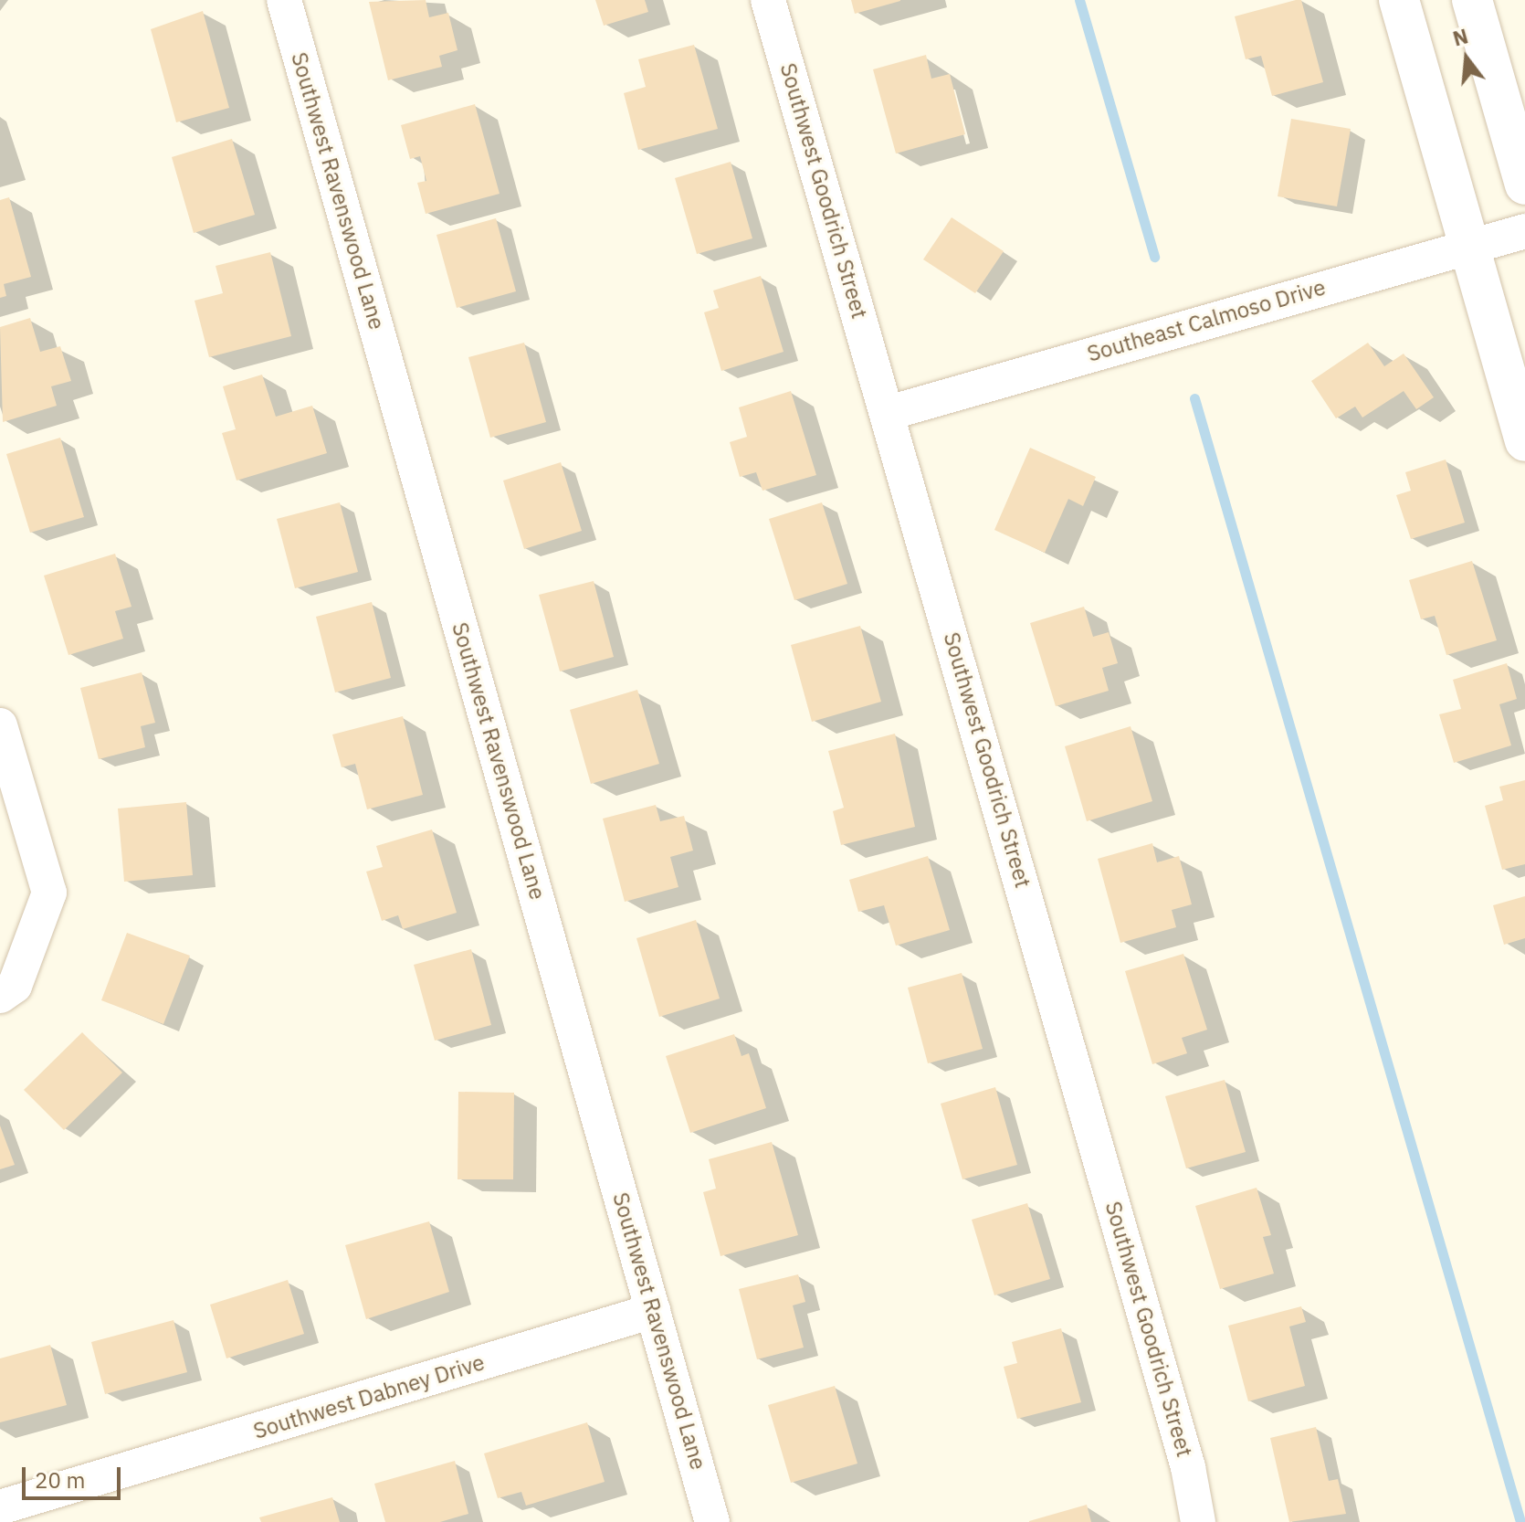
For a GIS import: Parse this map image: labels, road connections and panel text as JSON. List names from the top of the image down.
{
  "streets": {
    "street": [
      "Southwest Ravenswood Lane",
      "Southwest Goodrich Street",
      "Southeast Calmoso Drive",
      "Southwest Dabney Drive"
    ]
  },
  "crossings": [
    ["Southwest Ravenswood Lane", "Southwest Dabney Drive"],
    ["Southwest Goodrich Street", "Southeast Calmoso Drive"]
  ],
  "scale_bar": "20 m",
  "north": "top"
}
